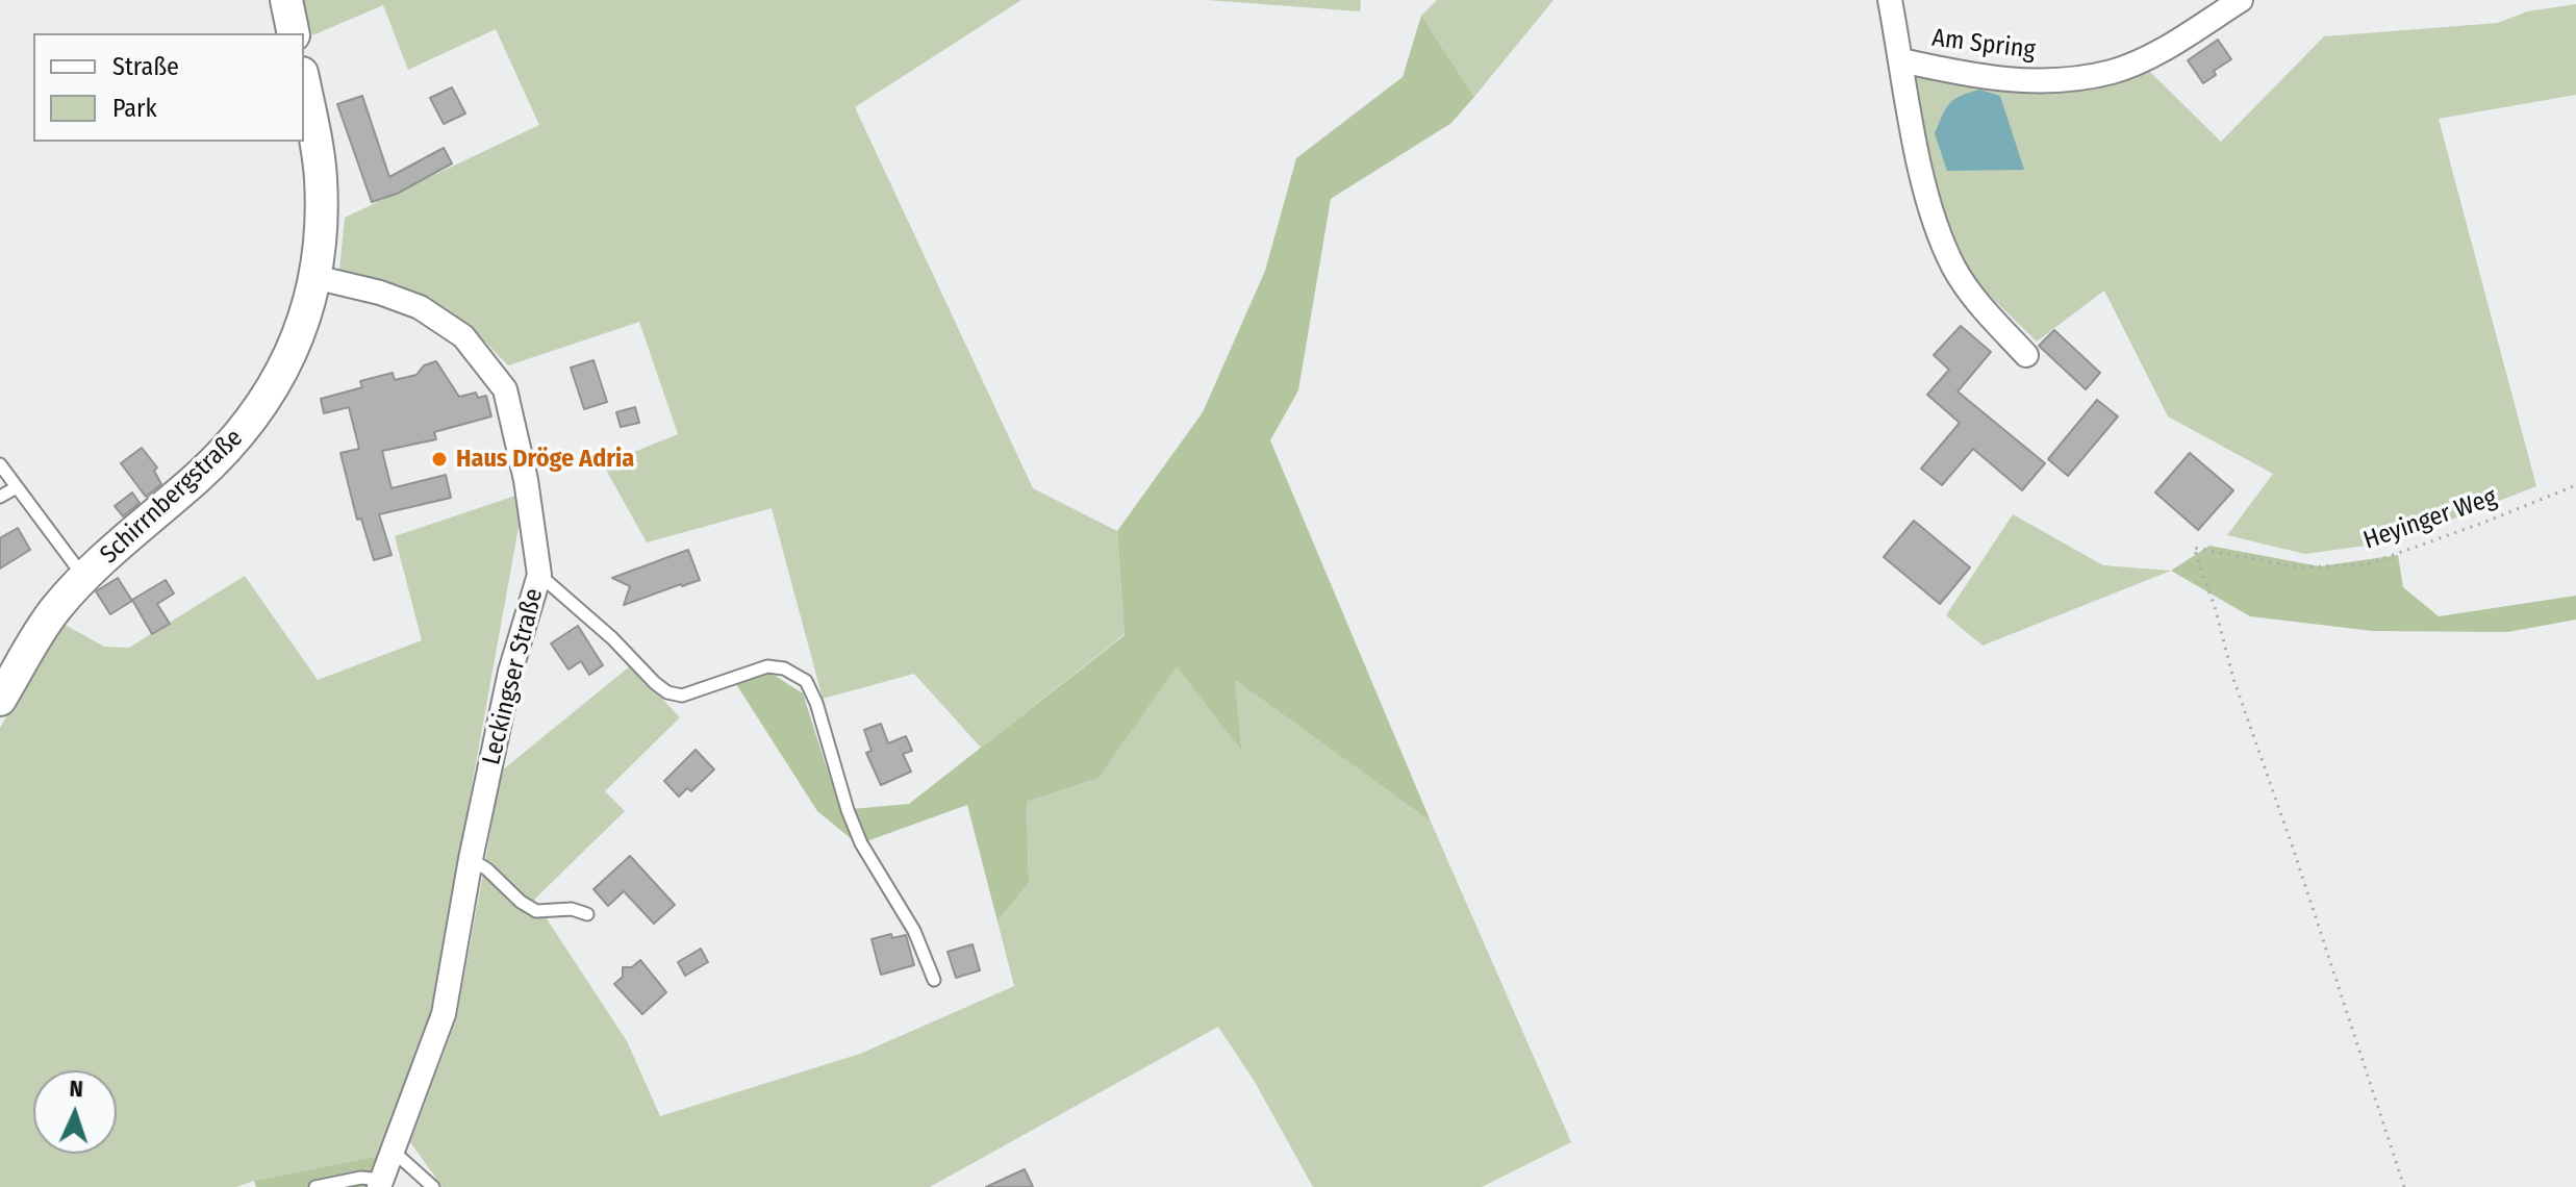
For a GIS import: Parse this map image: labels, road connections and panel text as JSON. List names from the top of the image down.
{
  "streets": {
    "street": ["Am Spring", "Schirrnbergstraße", "Leckingser Straße"],
    "path": ["Heyinger Weg"]
  },
  "crossings": [
    ["Schirrnbergstraße", "Leckingser Straße"]
  ],
  "places": ["Haus Dröge Adria"],
  "legend": ["Straße", "Park"],
  "north": "top"
}
